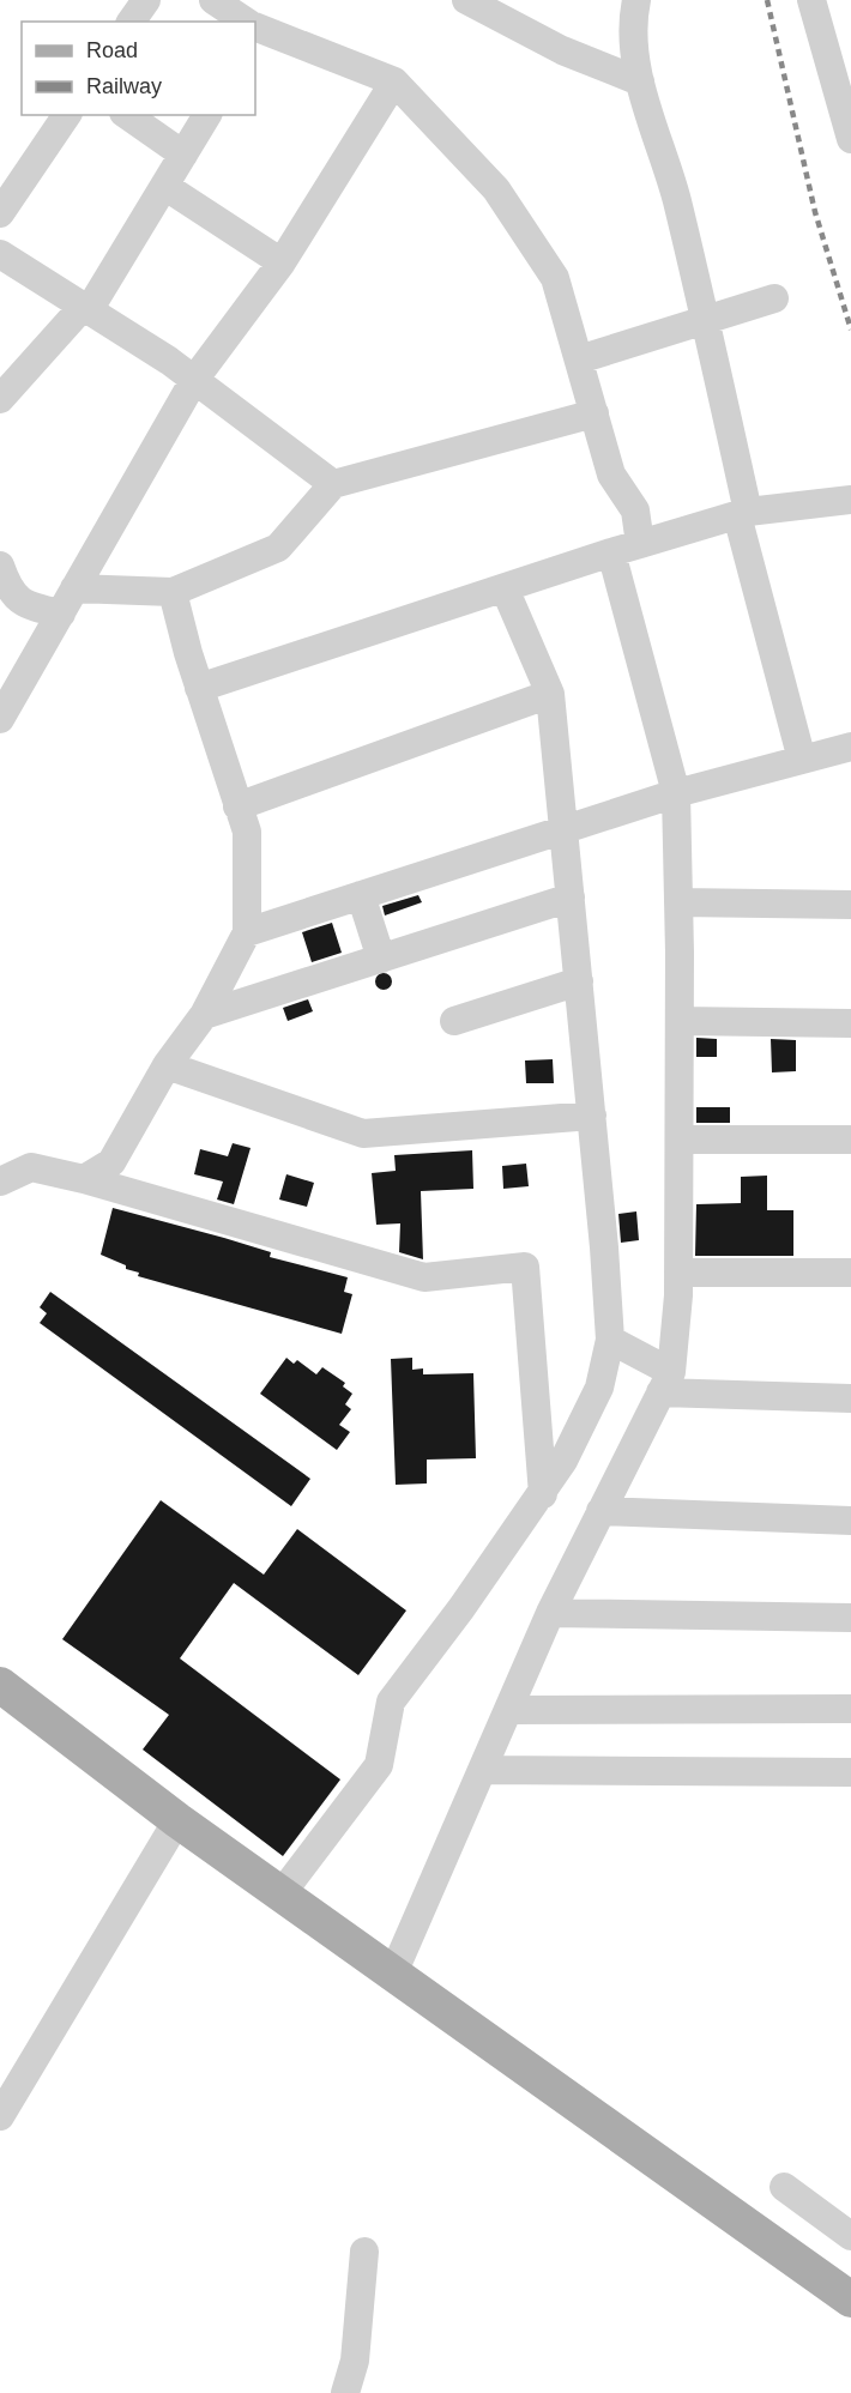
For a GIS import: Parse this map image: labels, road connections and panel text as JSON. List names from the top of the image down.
{
  "legend": ["Road", "Railway"]
}
